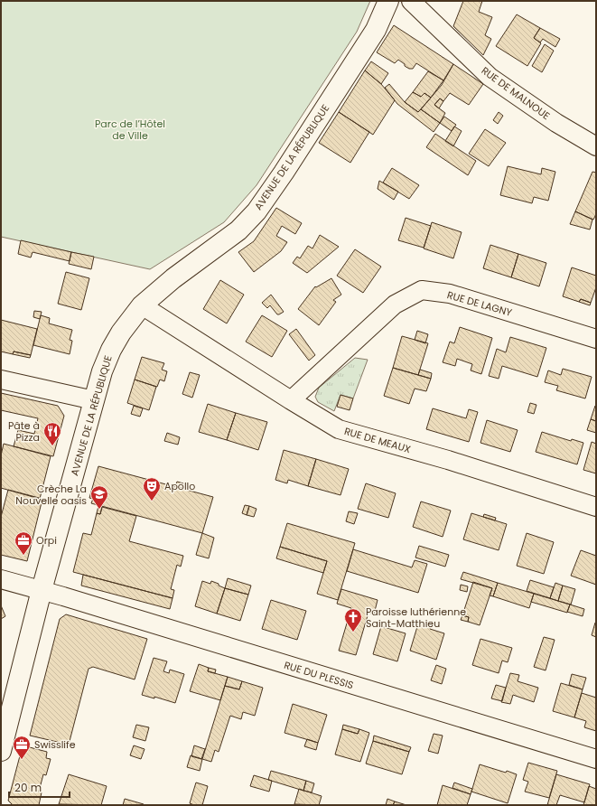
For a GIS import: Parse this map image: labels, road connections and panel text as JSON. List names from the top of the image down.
{
  "streets": {
    "street": [
      "RUE DE MALNOUE",
      "AVENUE DE LA RÉPUBLIQUE",
      "RUE DE LAGNY",
      "RUE DE MEAUX",
      "RUE DU PLESSIS"
    ]
  },
  "crossings": [
    ["AVENUE DE LA RÉPUBLIQUE", "RUE DE MEAUX"],
    ["AVENUE DE LA RÉPUBLIQUE", "RUE DU PLESSIS"],
    ["RUE DE LAGNY", "RUE DE MEAUX"]
  ],
  "parks": ["Parc de l’Hôtel de Ville"],
  "places": {
    "restaurant": ["Pâte à Pizza"],
    "theatre": ["Apollo"],
    "school or university": ["Crèche La Nouvelle oasis"],
    "office": ["Orpi", "Swisslife"],
    "church": ["Paroisse luthérienne Saint-Matthieu"]
  },
  "scale_bar": "20 m"
}
